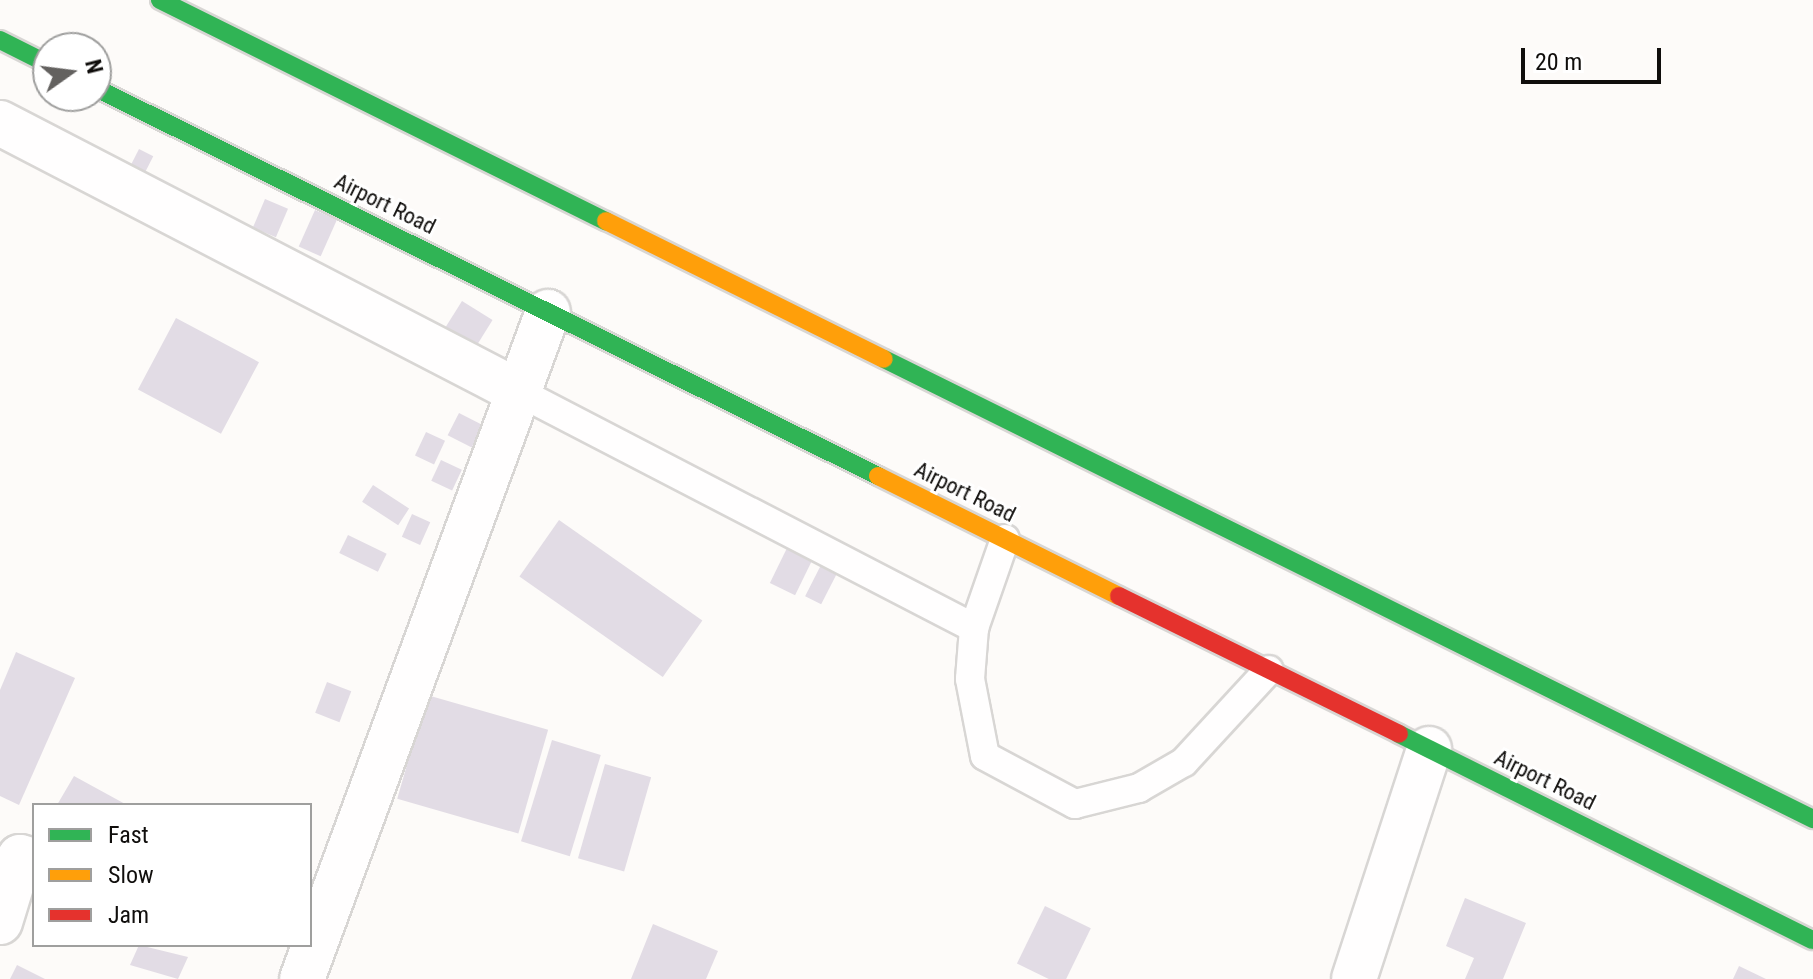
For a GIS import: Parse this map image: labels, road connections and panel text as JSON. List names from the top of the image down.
{
  "streets": {
    "highway": ["Airport Road"]
  },
  "legend": ["Fast", "Slow", "Jam"],
  "scale_bar": "20 m",
  "north": "right"
}
